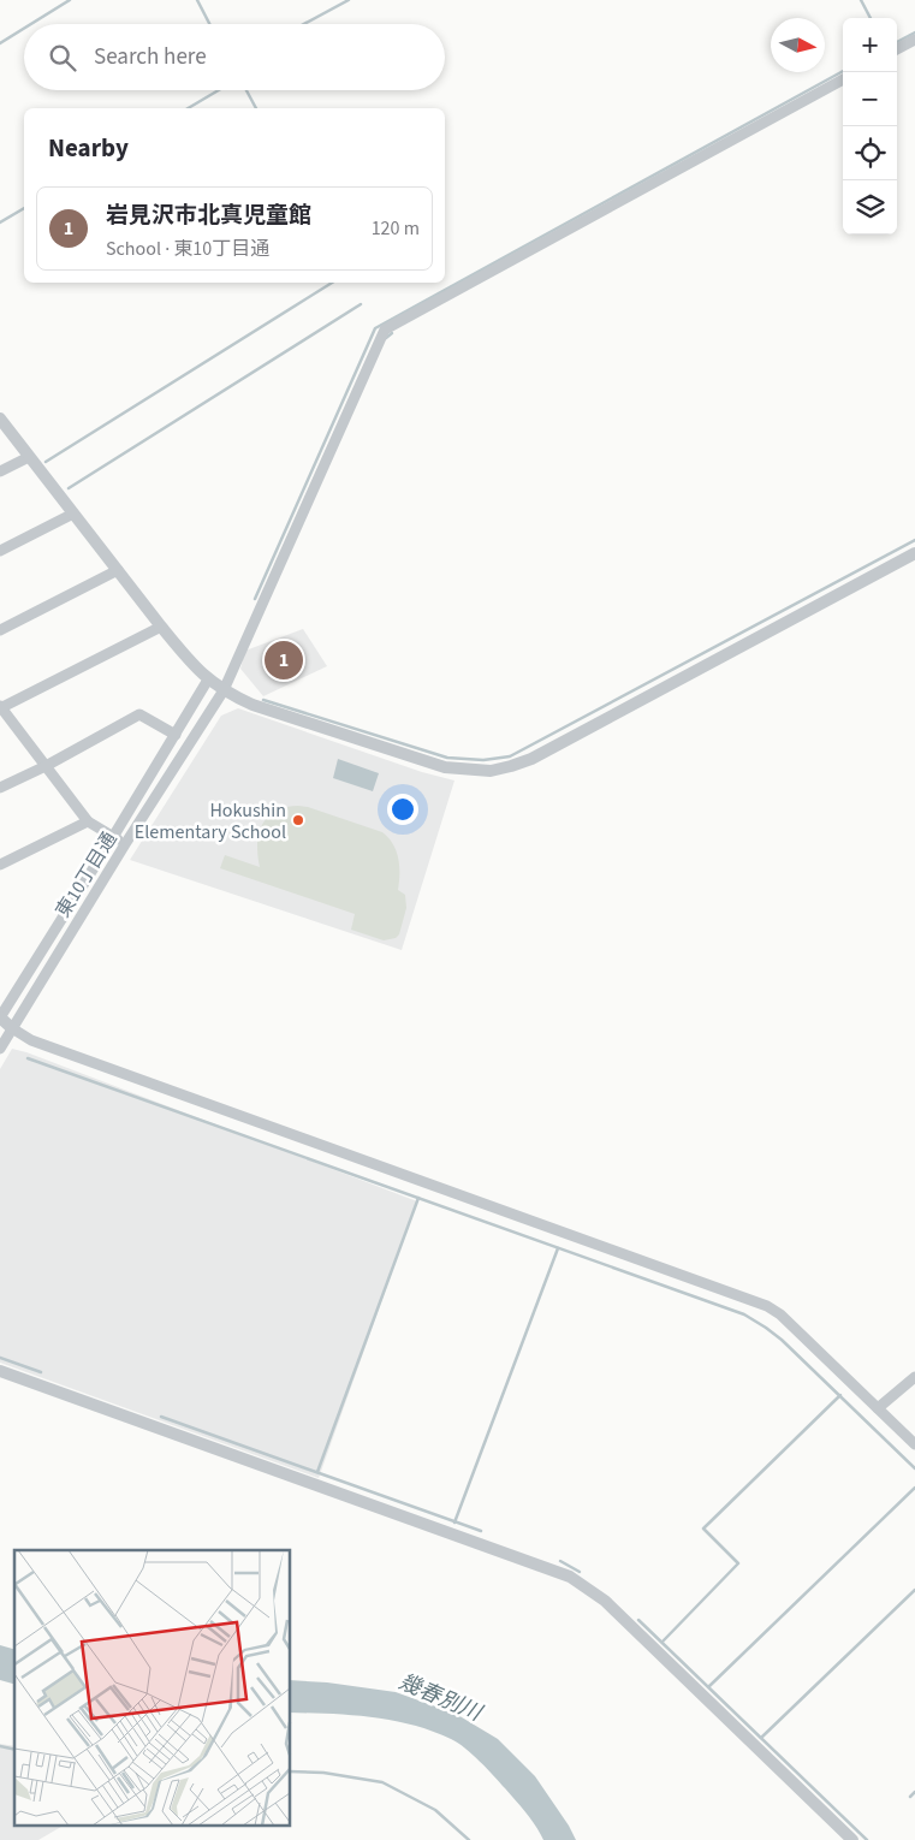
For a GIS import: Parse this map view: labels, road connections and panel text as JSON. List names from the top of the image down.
{
  "streets": {
    "street": ["東10丁目通"]
  },
  "water": ["幾春別川"],
  "places": ["Hokushin Elementary School"],
  "north": "right",
  "page": {
    "map_buttons": ["+", "−"],
    "search": "Search here",
    "heading": "Nearby",
    "list": [
      {
        "mark": "1",
        "name": "岩見沢市北真児童館",
        "note": "School · 東10丁目通",
        "value": "120 m"
      }
    ],
    "pins": "1"
  }
}
